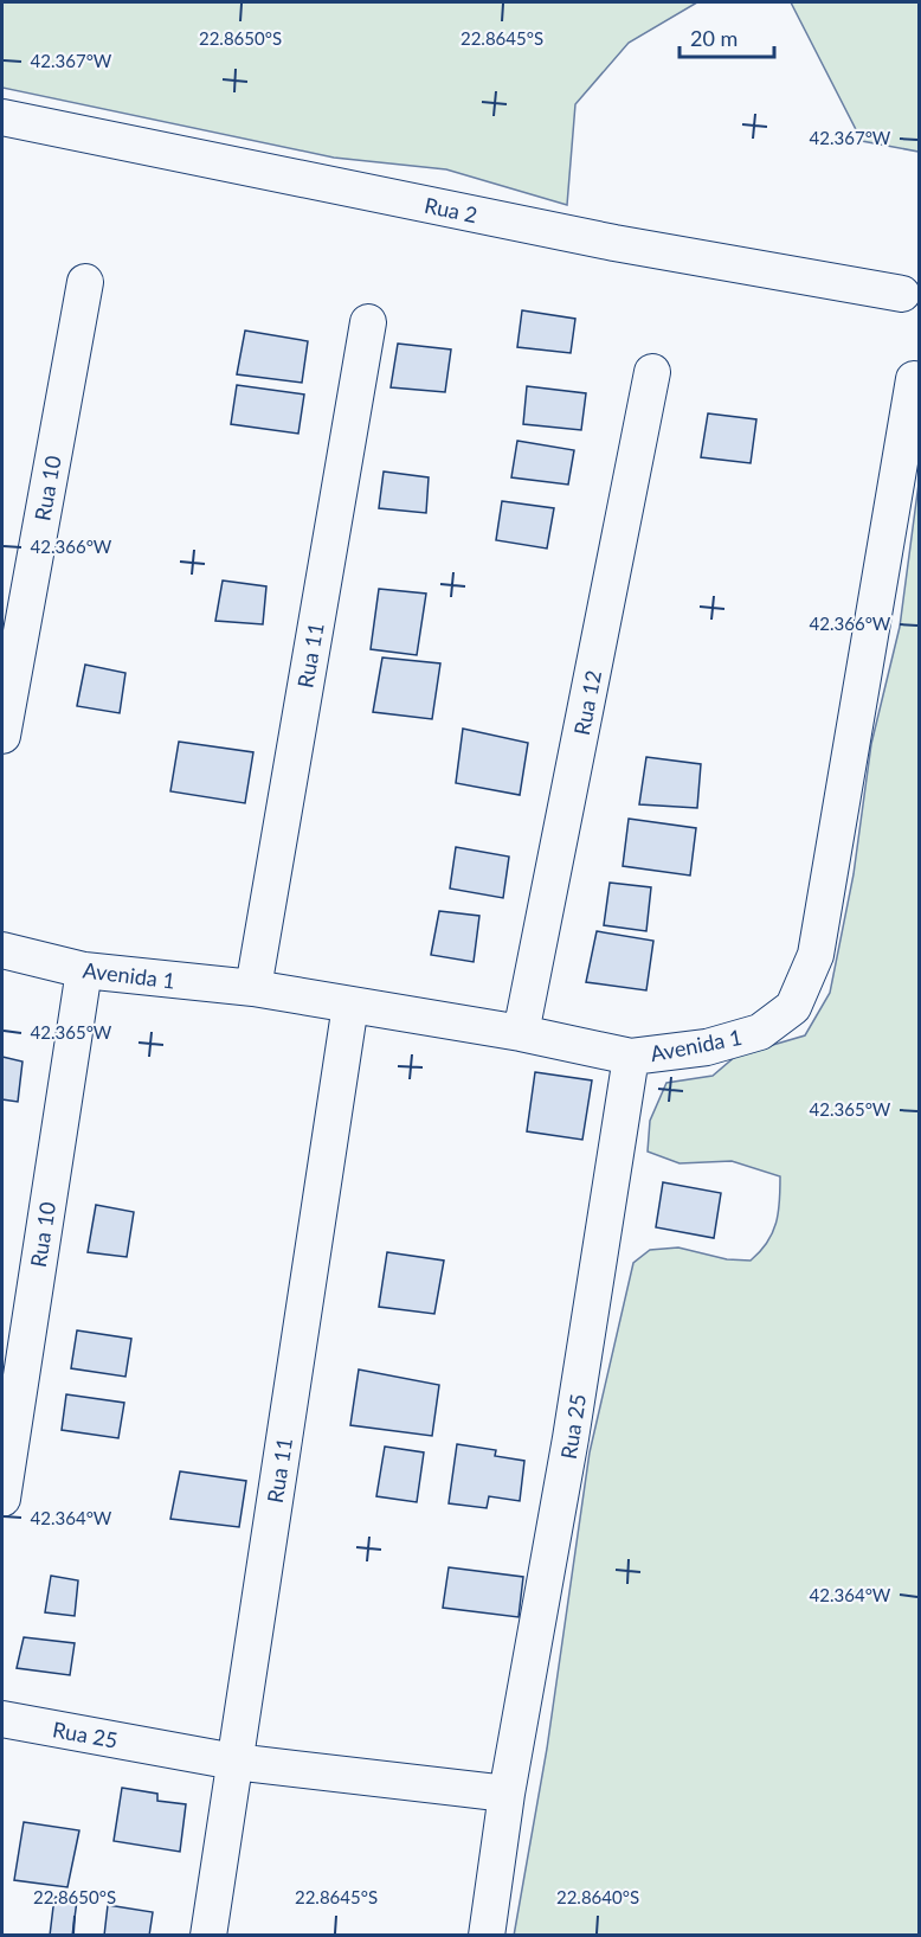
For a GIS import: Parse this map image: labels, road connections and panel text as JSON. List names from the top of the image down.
{
  "streets": {
    "street": [
      "Rua 2",
      "Rua 10",
      "Rua 11",
      "Rua 12",
      "Avenida 1",
      "Rua 25"
    ]
  },
  "crossings": [
    ["Rua 10", "Avenida 1"],
    ["Rua 11", "Avenida 1"],
    ["Rua 11", "Rua 25"],
    ["Rua 12", "Avenida 1"],
    ["Avenida 1", "Rua 25"]
  ],
  "scale_bar": "20 m",
  "coordinates": [
    "22.8650°S",
    "22.8645°S",
    "42.367°W",
    "42.366°W",
    "42.365°W",
    "42.364°W",
    "22.8640°S"
  ]
}
